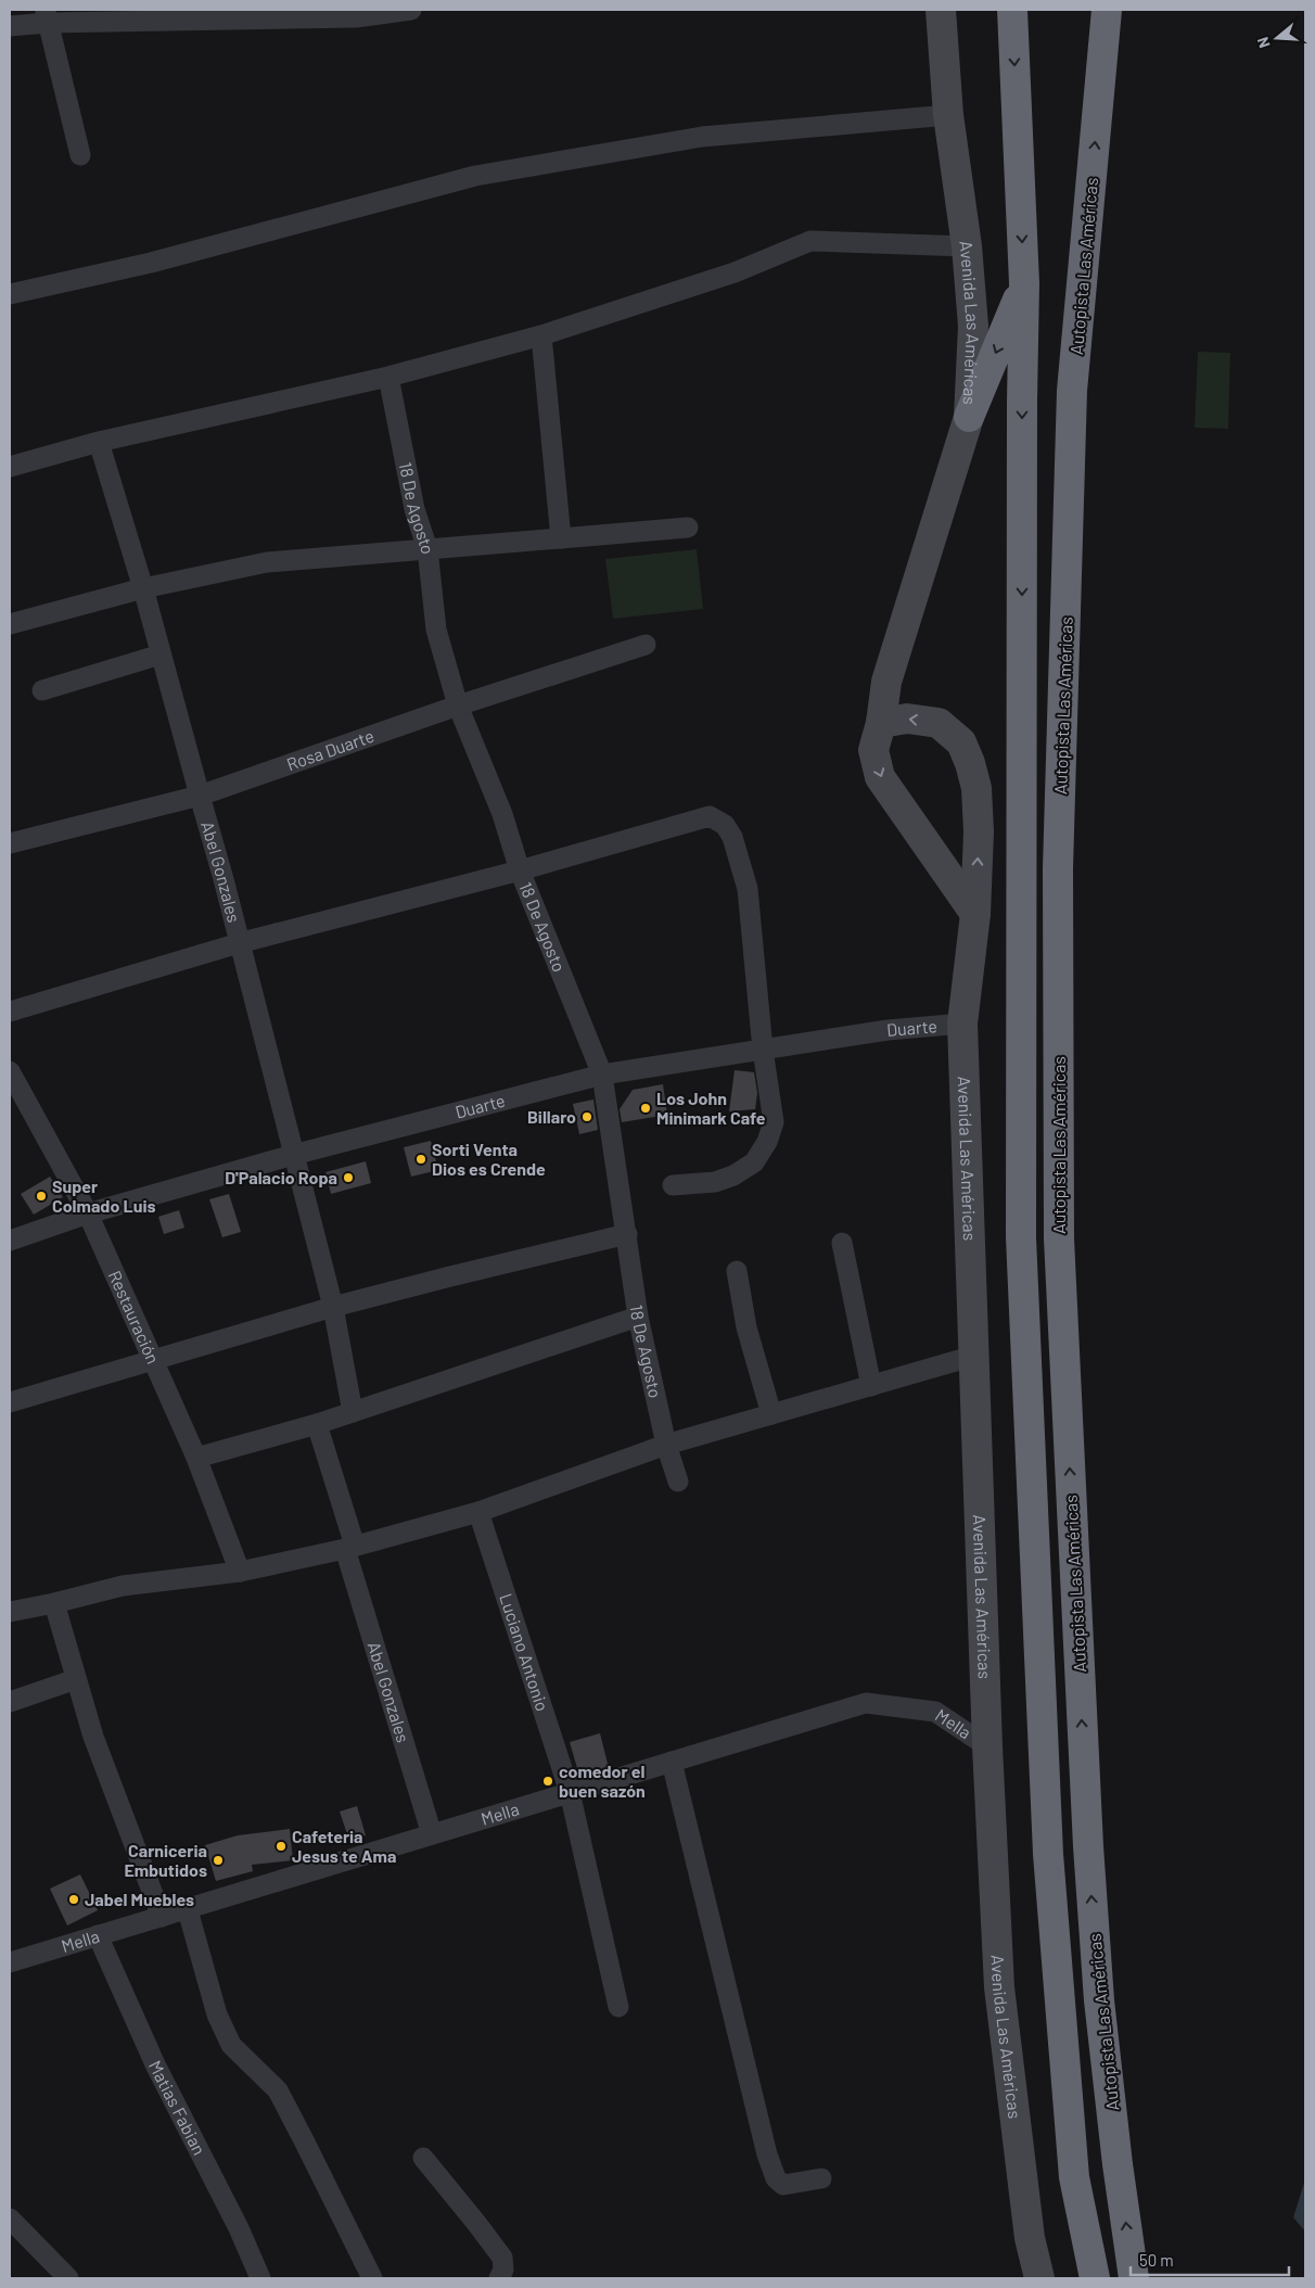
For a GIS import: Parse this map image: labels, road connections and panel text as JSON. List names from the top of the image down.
{
  "streets": {
    "highway": ["Autopista Las Américas"],
    "main road": ["Avenida Las Américas"],
    "street": [
      "18 De Agosto",
      "Rosa Duarte",
      "Abel Gonzales",
      "Duarte",
      "Restauración",
      "Luciano Antonio",
      "Mella",
      "Matias Fabian"
    ]
  },
  "crossings": [
    ["Avenida Las Américas", "Duarte"],
    ["Avenida Las Américas", "Mella"],
    ["18 De Agosto", "Rosa Duarte"],
    ["18 De Agosto", "Duarte"],
    ["Rosa Duarte", "Abel Gonzales"],
    ["Abel Gonzales", "Duarte"],
    ["Abel Gonzales", "Mella"],
    ["Duarte", "Restauración"],
    ["Luciano Antonio", "Mella"],
    ["Mella", "Matias Fabian"]
  ],
  "places": [
    "Los John Minimark Cafe",
    "Billaro",
    "Sorti Venta Dios es Crende",
    "D'Palacio Ropa",
    "Super Colmado Luis",
    "comedor el buen sazón",
    "Cafeteria Jesus te Ama",
    "Carniceria Embutidos",
    "Jabel Muebles"
  ],
  "scale_bar": "50 m",
  "north": "left"
}
